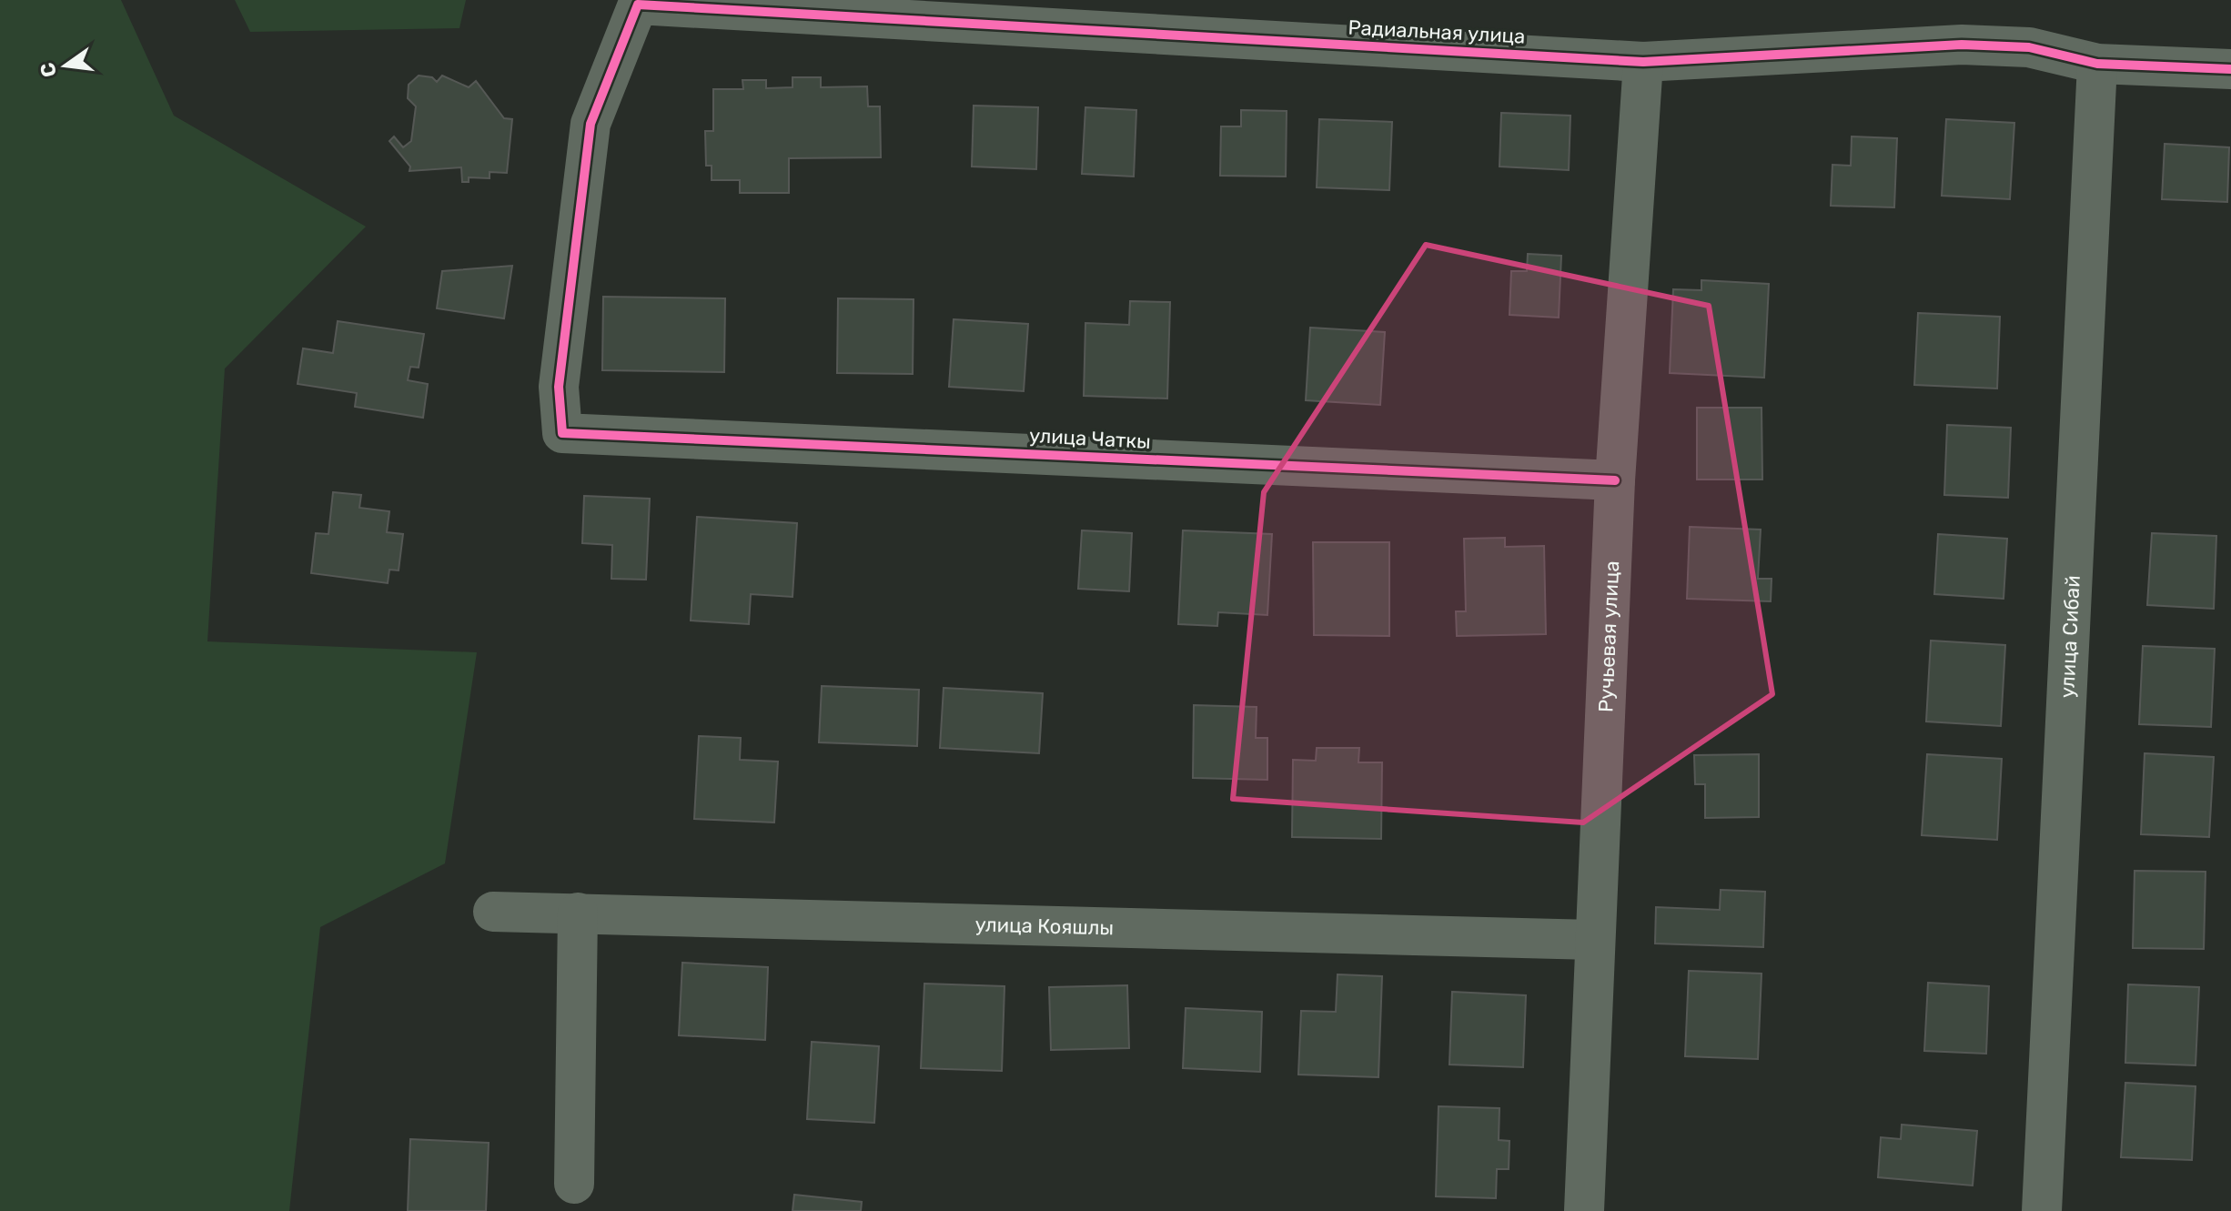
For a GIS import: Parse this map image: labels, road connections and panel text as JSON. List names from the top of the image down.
{
  "streets": {
    "street": [
      "Радиальная улица",
      "улица Чаткы",
      "Ручьевая улица",
      "улица Сибай",
      "улица Кояшлы"
    ]
  },
  "crossings": [
    ["Радиальная улица", "улица Чаткы"],
    ["Радиальная улица", "Ручьевая улица"],
    ["Радиальная улица", "улица Сибай"],
    ["улица Чаткы", "Ручьевая улица"],
    ["Ручьевая улица", "улица Кояшлы"]
  ],
  "north": "left"
}
